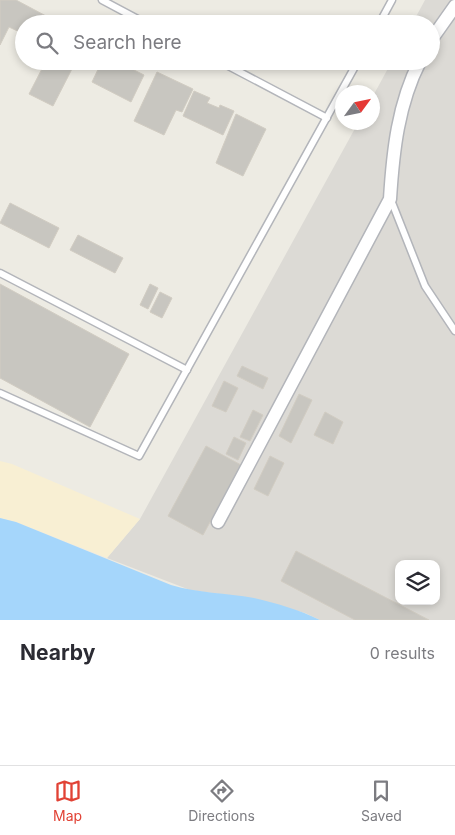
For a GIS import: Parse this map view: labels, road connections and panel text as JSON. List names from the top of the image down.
{
  "north": "top right",
  "page": {
    "search": "Search here",
    "heading": ["Nearby", "0 results"],
    "nav": ["Map", "Directions", "Saved"]
  }
}
